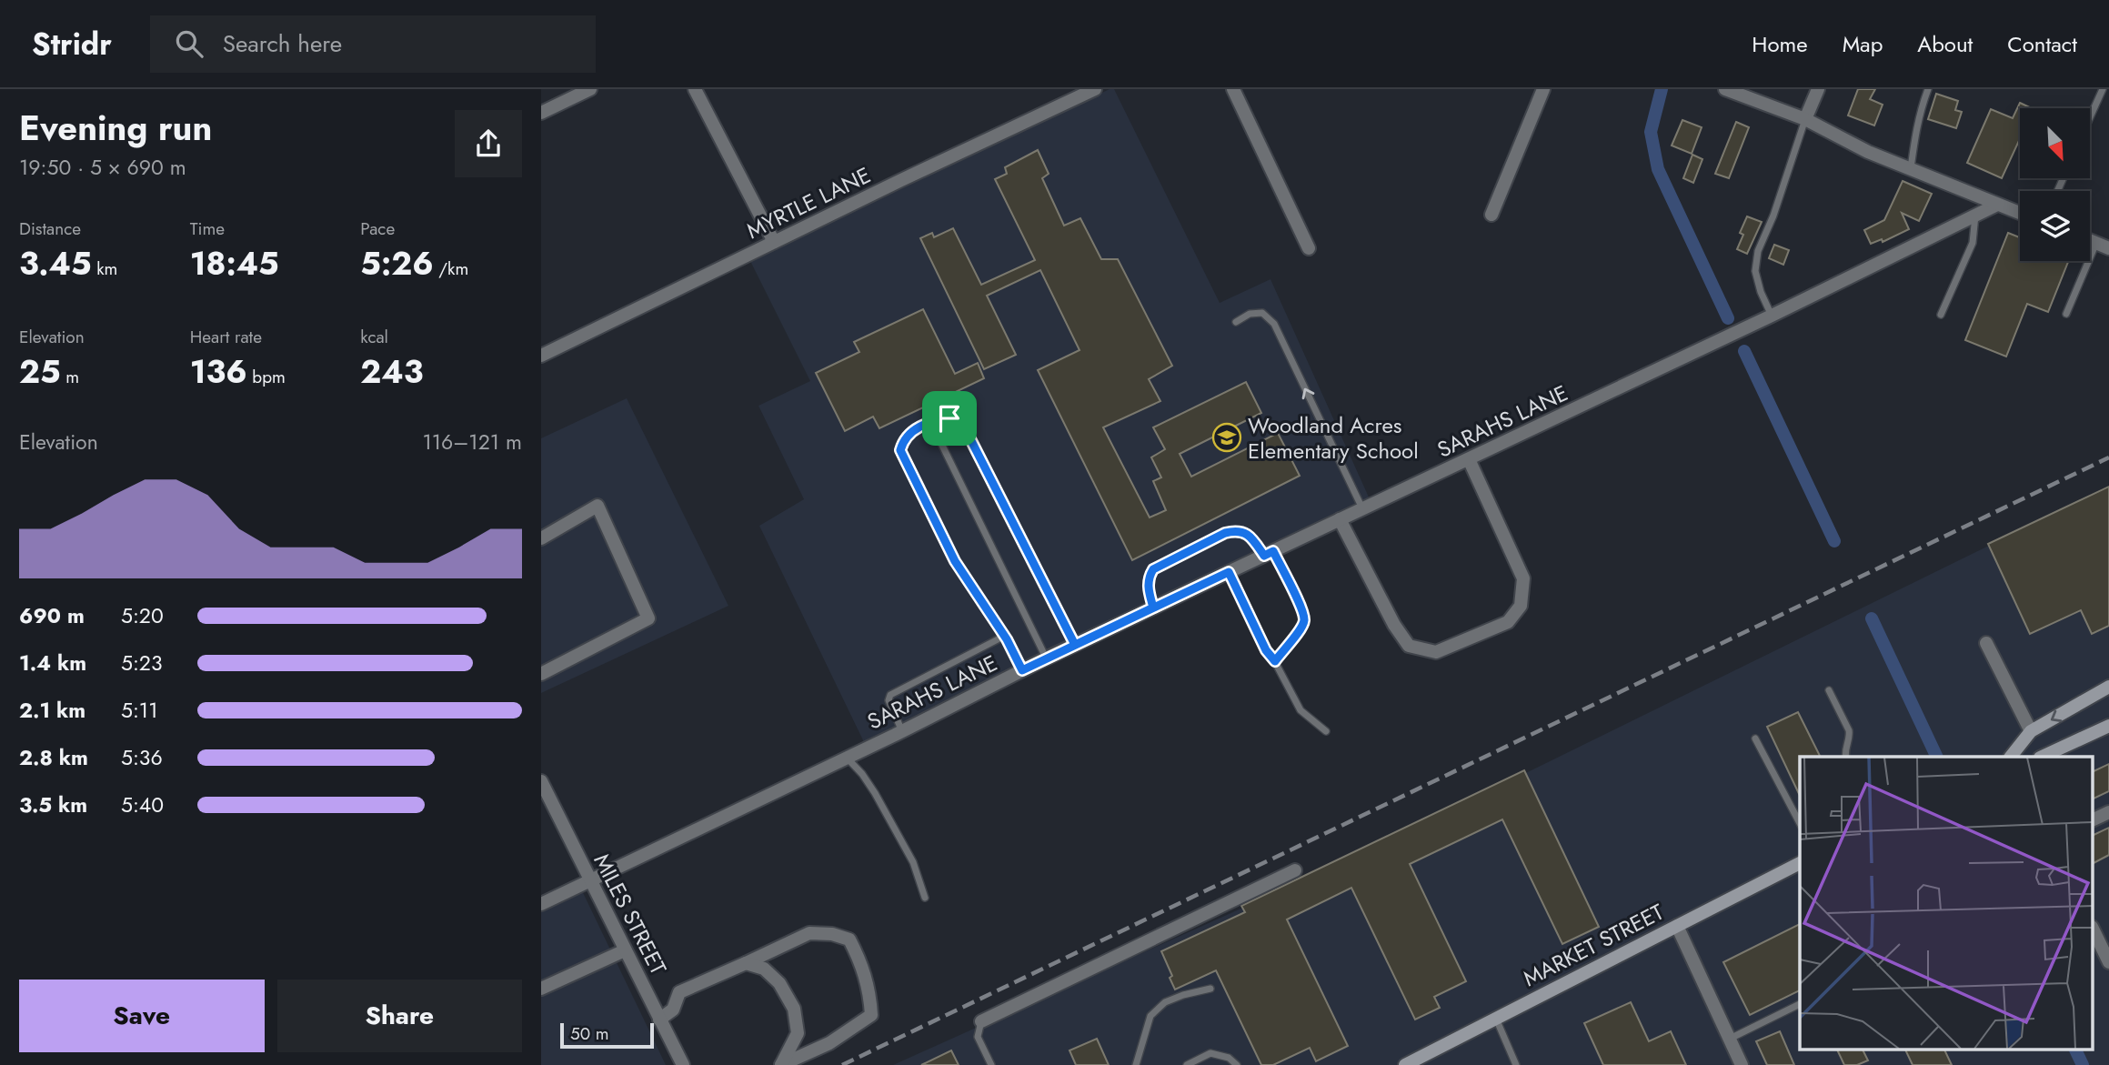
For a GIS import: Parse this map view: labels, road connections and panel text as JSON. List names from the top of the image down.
{
  "streets": {
    "main road": ["MARKET STREET"],
    "street": ["MYRTLE LANE", "SARAHS LANE", "MILES STREET"]
  },
  "crossings": [
    ["SARAHS LANE", "MILES STREET"]
  ],
  "places": {
    "school or university": ["Woodland Acres Elementary School"]
  },
  "scale_bar": "50 m",
  "north": "bottom right",
  "page": {
    "header": "Stridr",
    "search": "Search here",
    "nav": [
      "Home",
      "Map",
      "About",
      "Contact"
    ],
    "heading": ["Evening run", "19:50 · 5 × 690 m"],
    "stats": [
      ["Distance", "3.45 km"],
      ["Time", "18:45"],
      ["Pace", "5:26 /km"],
      ["Elevation", "25 m"],
      ["Heart rate", "136 bpm"],
      ["kcal", "243"]
    ],
    "chart": ["Elevation", "116–121 m"],
    "list": [
      {
        "name": "690 m",
        "note": "5:20"
      },
      {
        "name": "1.4 km",
        "note": "5:23"
      },
      {
        "name": "2.1 km",
        "note": "5:11"
      },
      {
        "name": "2.8 km",
        "note": "5:36"
      },
      {
        "name": "3.5 km",
        "note": "5:40"
      }
    ],
    "buttons": ["Save", "Share"],
    "scale": "50 m"
  }
}
